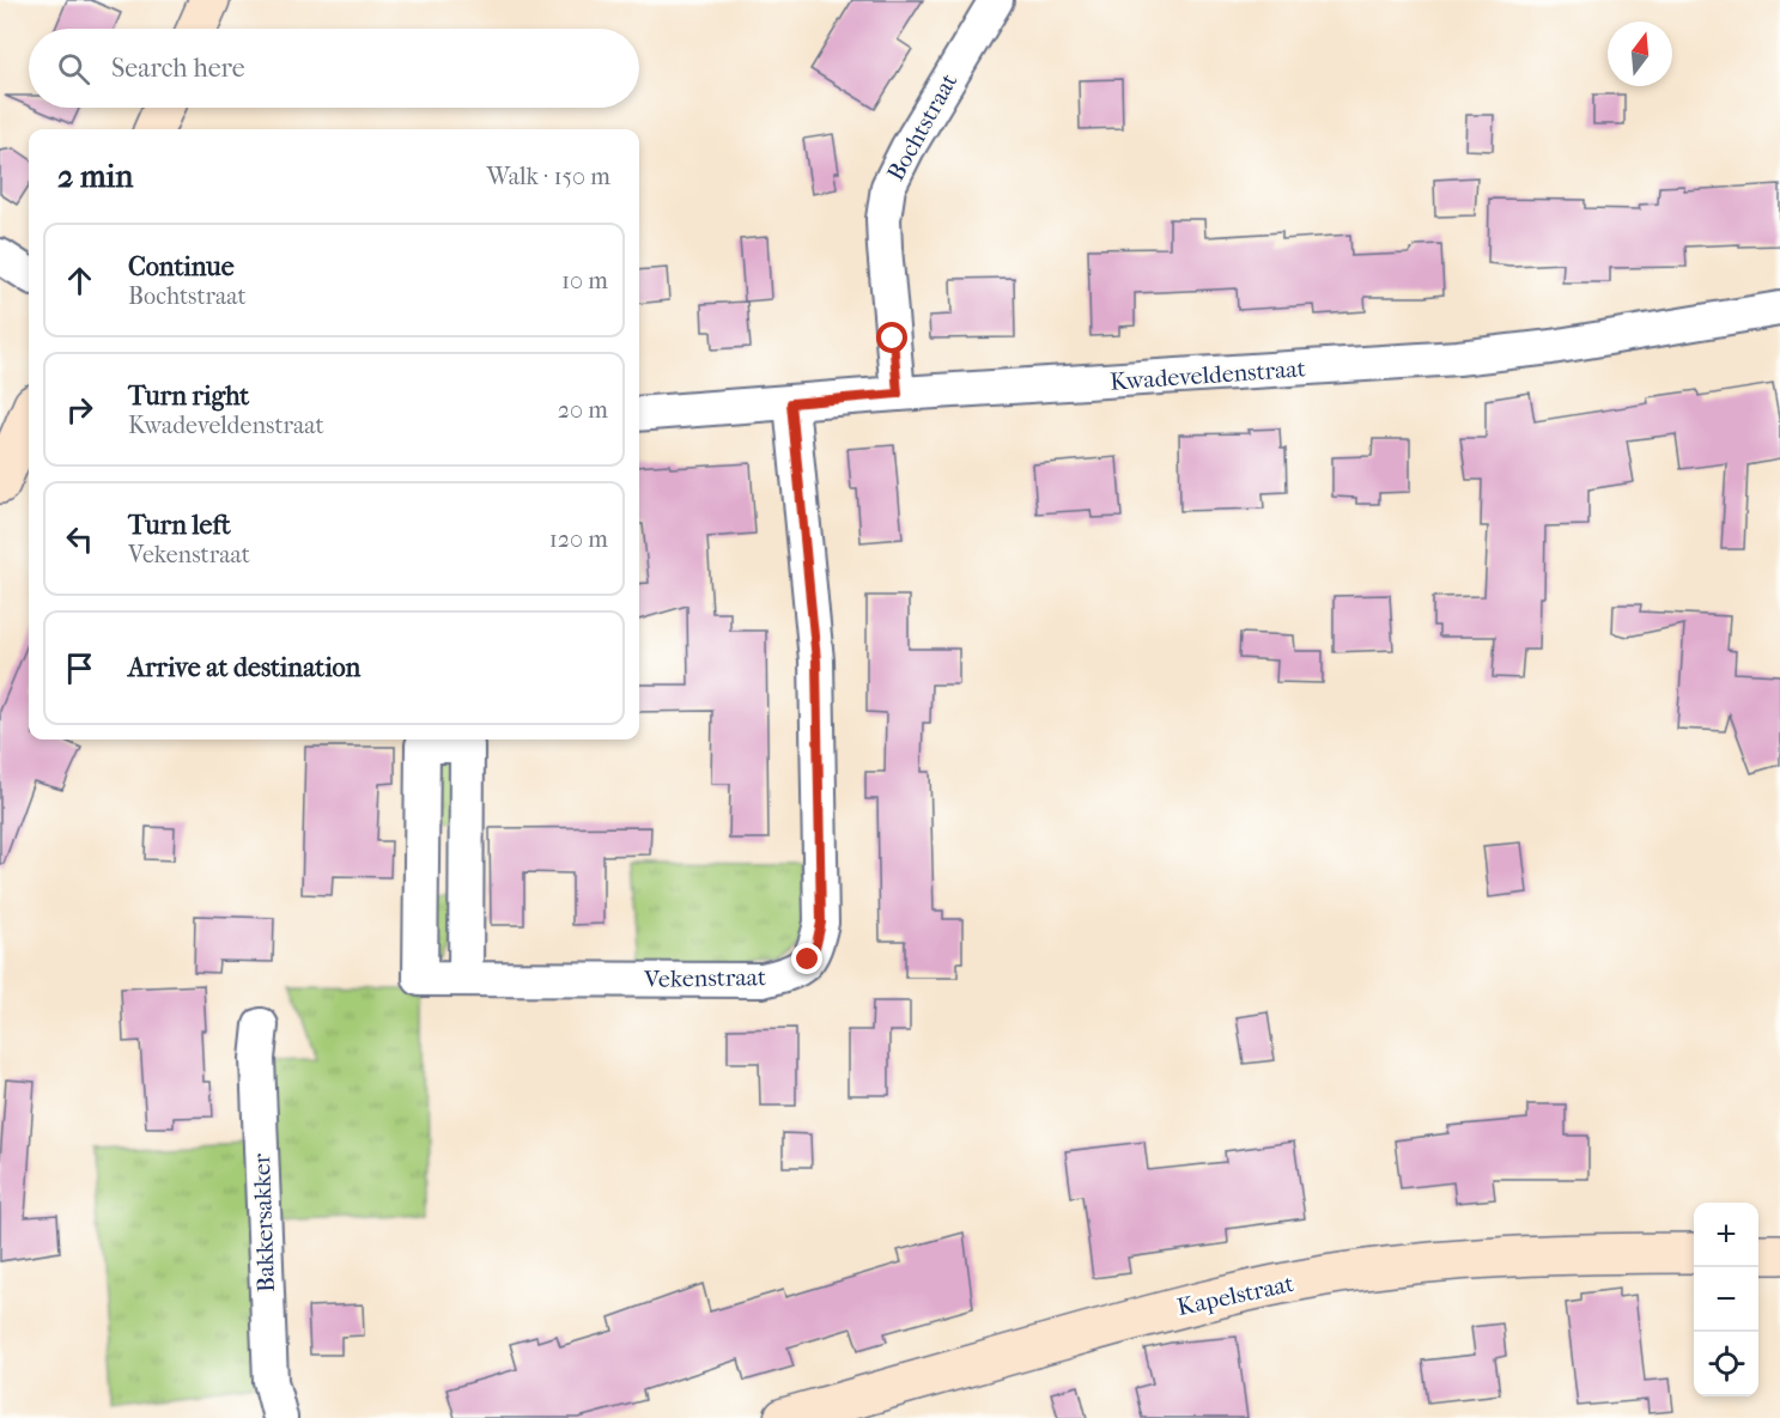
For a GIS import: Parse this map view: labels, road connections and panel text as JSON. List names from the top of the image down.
{
  "streets": {
    "main road": ["Kapelstraat"],
    "street": [
      "Bochtstraat",
      "Kwadeveldenstraat",
      "Vekenstraat",
      "Bakkersakker"
    ]
  },
  "crossings": [
    ["Bochtstraat", "Kwadeveldenstraat"],
    ["Kwadeveldenstraat", "Vekenstraat"]
  ],
  "north": "top",
  "page": {
    "search": "Search here",
    "heading": ["2 min", "Walk · 150 m"],
    "list": [
      ["Continue", "Bochtstraat", "10 m"],
      ["Turn right", "Kwadeveldenstraat", "20 m"],
      ["Turn left", "Vekenstraat", "120 m"],
      "Arrive at destination"
    ],
    "map_buttons": ["+", "−"]
  }
}
